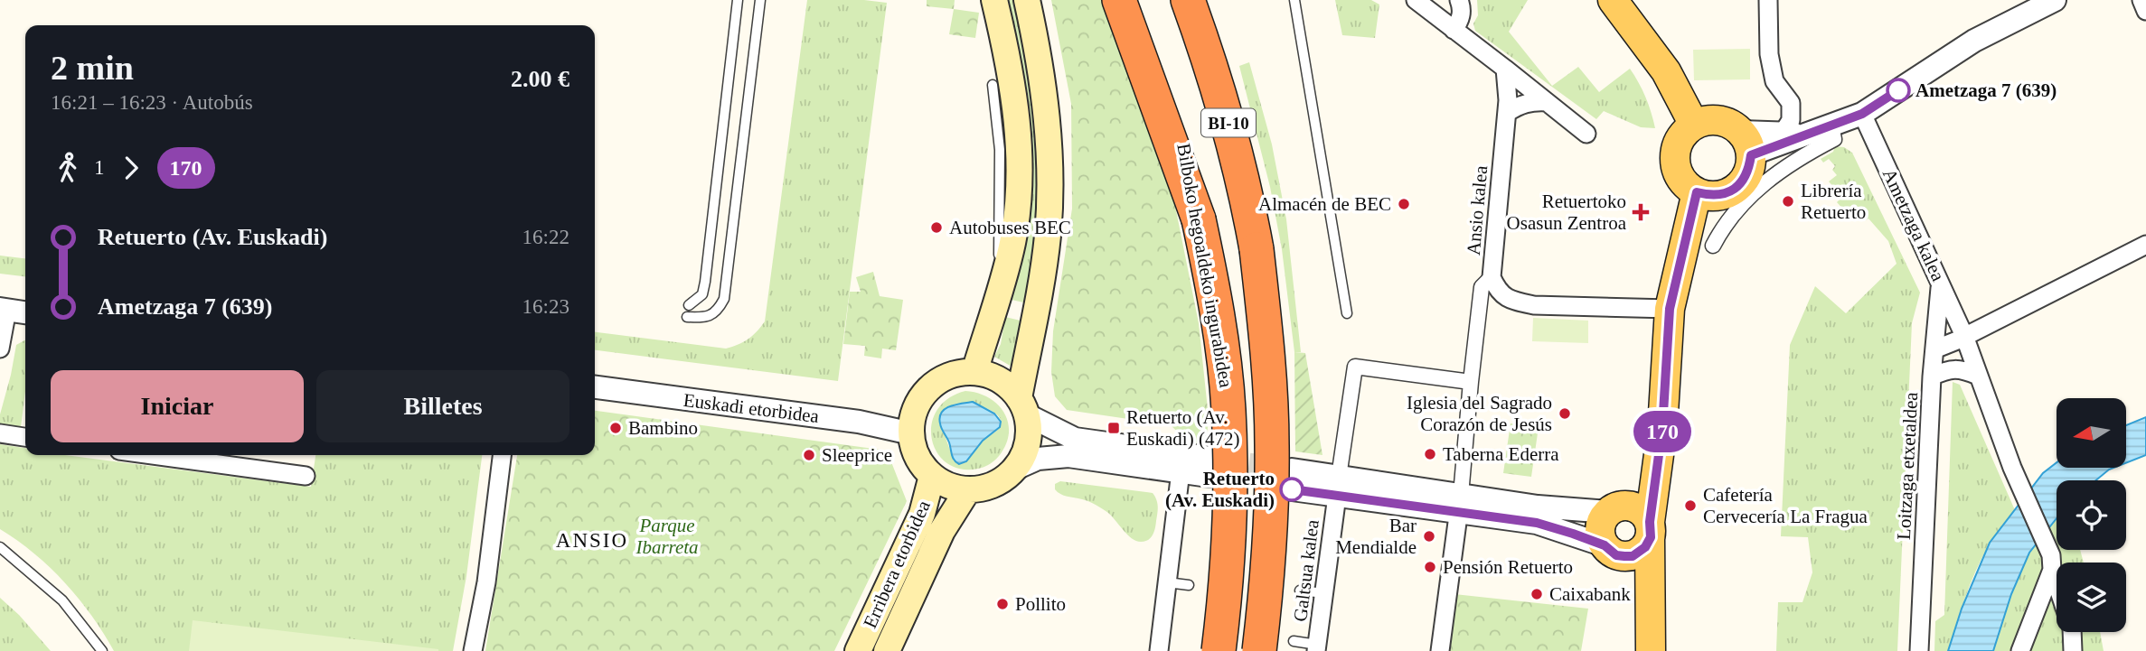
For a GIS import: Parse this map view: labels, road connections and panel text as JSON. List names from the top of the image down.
{
  "streets": {
    "highway": ["BI-10", "Bilboko hegoaldeko ingurabidea"],
    "main road": ["Erribera etorbidea"],
    "street": [
      "Ansio kalea",
      "Ametzaga kalea",
      "Euskadi etorbidea",
      "Loitzaga etxetaldea",
      "Galtsua kalea"
    ]
  },
  "crossings": [
    ["Ametzaga kalea", "Loitzaga etxetaldea"],
    ["Euskadi etorbidea", "Erribera etorbidea"]
  ],
  "districts": ["ANSIO"],
  "parks": ["Parque Ibarreta"],
  "places": {
    "other": [
      "Ametzaga 7 (639)",
      "Librería Retuerto",
      "Almacén de BEC",
      "Autobuses BEC",
      "Iglesia del Sagrado Corazón de Jesús",
      "Bambino",
      "Taberna Ederra",
      "Sleeprice",
      "Retuerto (Av. Euskadi)",
      "Cafetería Cervecería La Fragua",
      "Bar Mendialde",
      "Pensión Retuerto",
      "Caixabank",
      "Pollito"
    ],
    "health": ["Retuertoko Osasun Zentroa"],
    "transit": ["Retuerto (Av. Euskadi) (472)"]
  },
  "lines": ["bus line 170"],
  "north": "left",
  "page": {
    "on_map": "170",
    "heading": ["2 min", "16:21 – 16:23 · Autobús", "2.00 €"],
    "legs": ["1", "170"],
    "list": [
      {
        "name": "Retuerto (Av. Euskadi)",
        "value": "16:22"
      },
      {
        "name": "Ametzaga 7 (639)",
        "value": "16:23"
      }
    ],
    "buttons": ["Iniciar", "Billetes"]
  }
}
